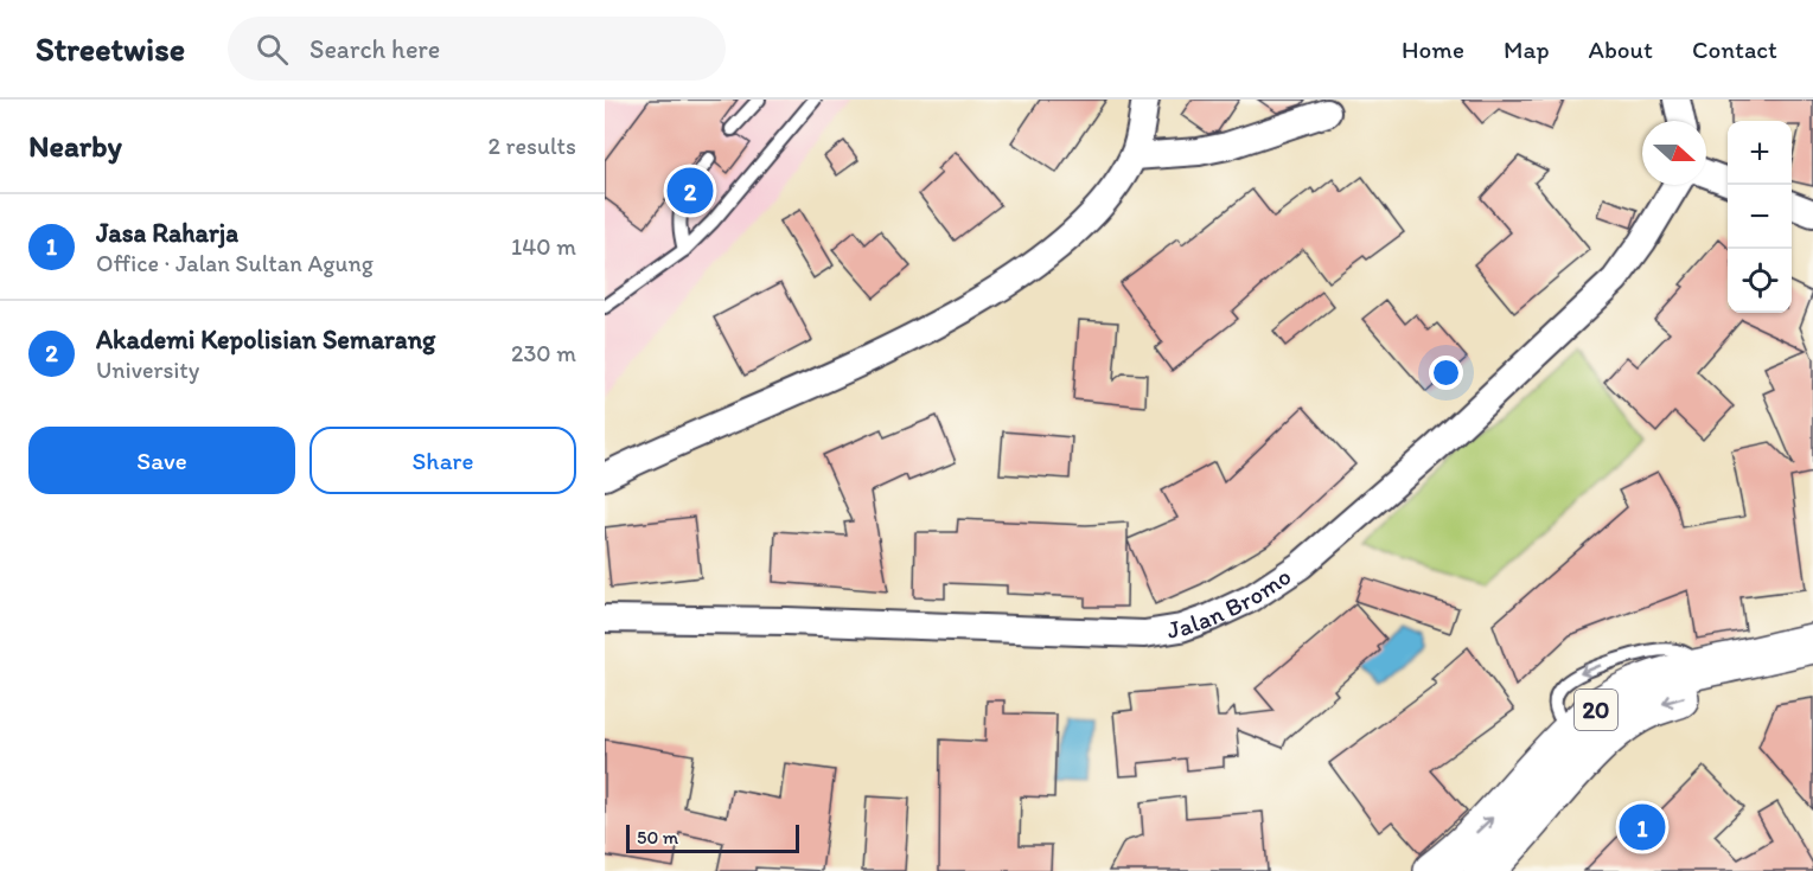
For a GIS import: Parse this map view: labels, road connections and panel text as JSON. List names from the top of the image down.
{
  "streets": {
    "highway": ["20"],
    "street": ["Jalan Bromo"]
  },
  "scale_bar": "50 m",
  "north": "right",
  "page": {
    "header": "Streetwise",
    "search": "Search here",
    "nav": [
      "Home",
      "Map",
      "About",
      "Contact"
    ],
    "heading": ["Nearby", "2 results"],
    "map_buttons": ["+", "−"],
    "pins": ["2", "1"],
    "list": [
      {
        "mark": "1",
        "name": "Jasa Raharja",
        "note": "Office · Jalan Sultan Agung",
        "value": "140 m"
      },
      {
        "mark": "2",
        "name": "Akademi Kepolisian Semarang",
        "note": "University",
        "value": "230 m"
      }
    ],
    "buttons": ["Save", "Share"],
    "scale": "50 m"
  }
}
